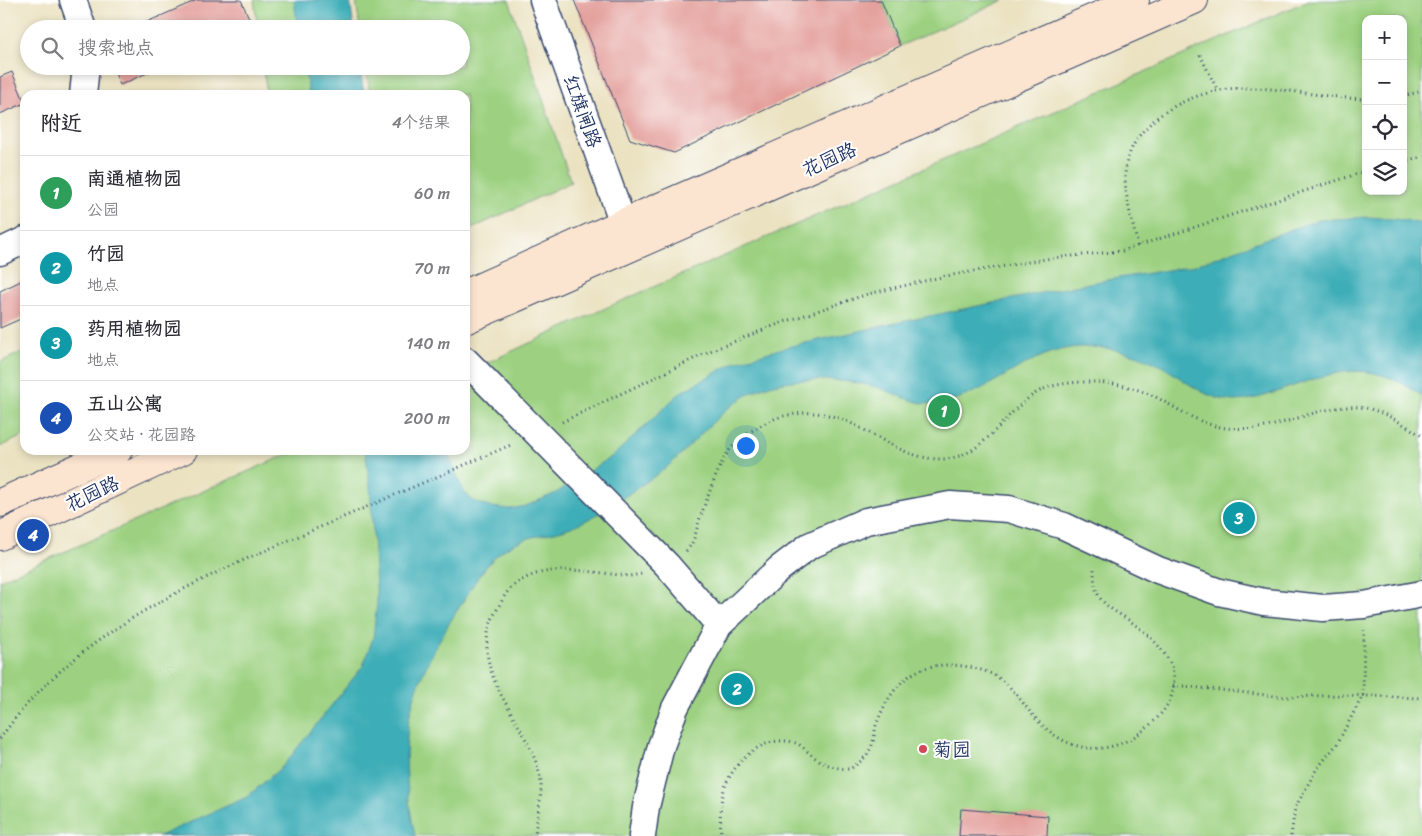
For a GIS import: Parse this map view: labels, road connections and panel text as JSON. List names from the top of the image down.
{
  "streets": {
    "main road": ["花园路"],
    "street": ["红旗闸路"]
  },
  "crossings": [
    ["红旗闸路", "花园路"]
  ],
  "places": ["菊园"],
  "page": {
    "map_buttons": ["+", "−"],
    "search": "搜索地点",
    "heading": ["附近", "4个结果"],
    "list": [
      {
        "mark": "1",
        "name": "南通植物园",
        "note": "公园",
        "value": "60 m"
      },
      {
        "mark": "2",
        "name": "竹园",
        "note": "地点",
        "value": "70 m"
      },
      {
        "mark": "3",
        "name": "药用植物园",
        "note": "地点",
        "value": "140 m"
      },
      {
        "mark": "4",
        "name": "五山公寓",
        "note": "公交站 · 花园路",
        "value": "200 m"
      }
    ],
    "pins": [
      "1",
      "3",
      "4",
      "2"
    ]
  }
}
